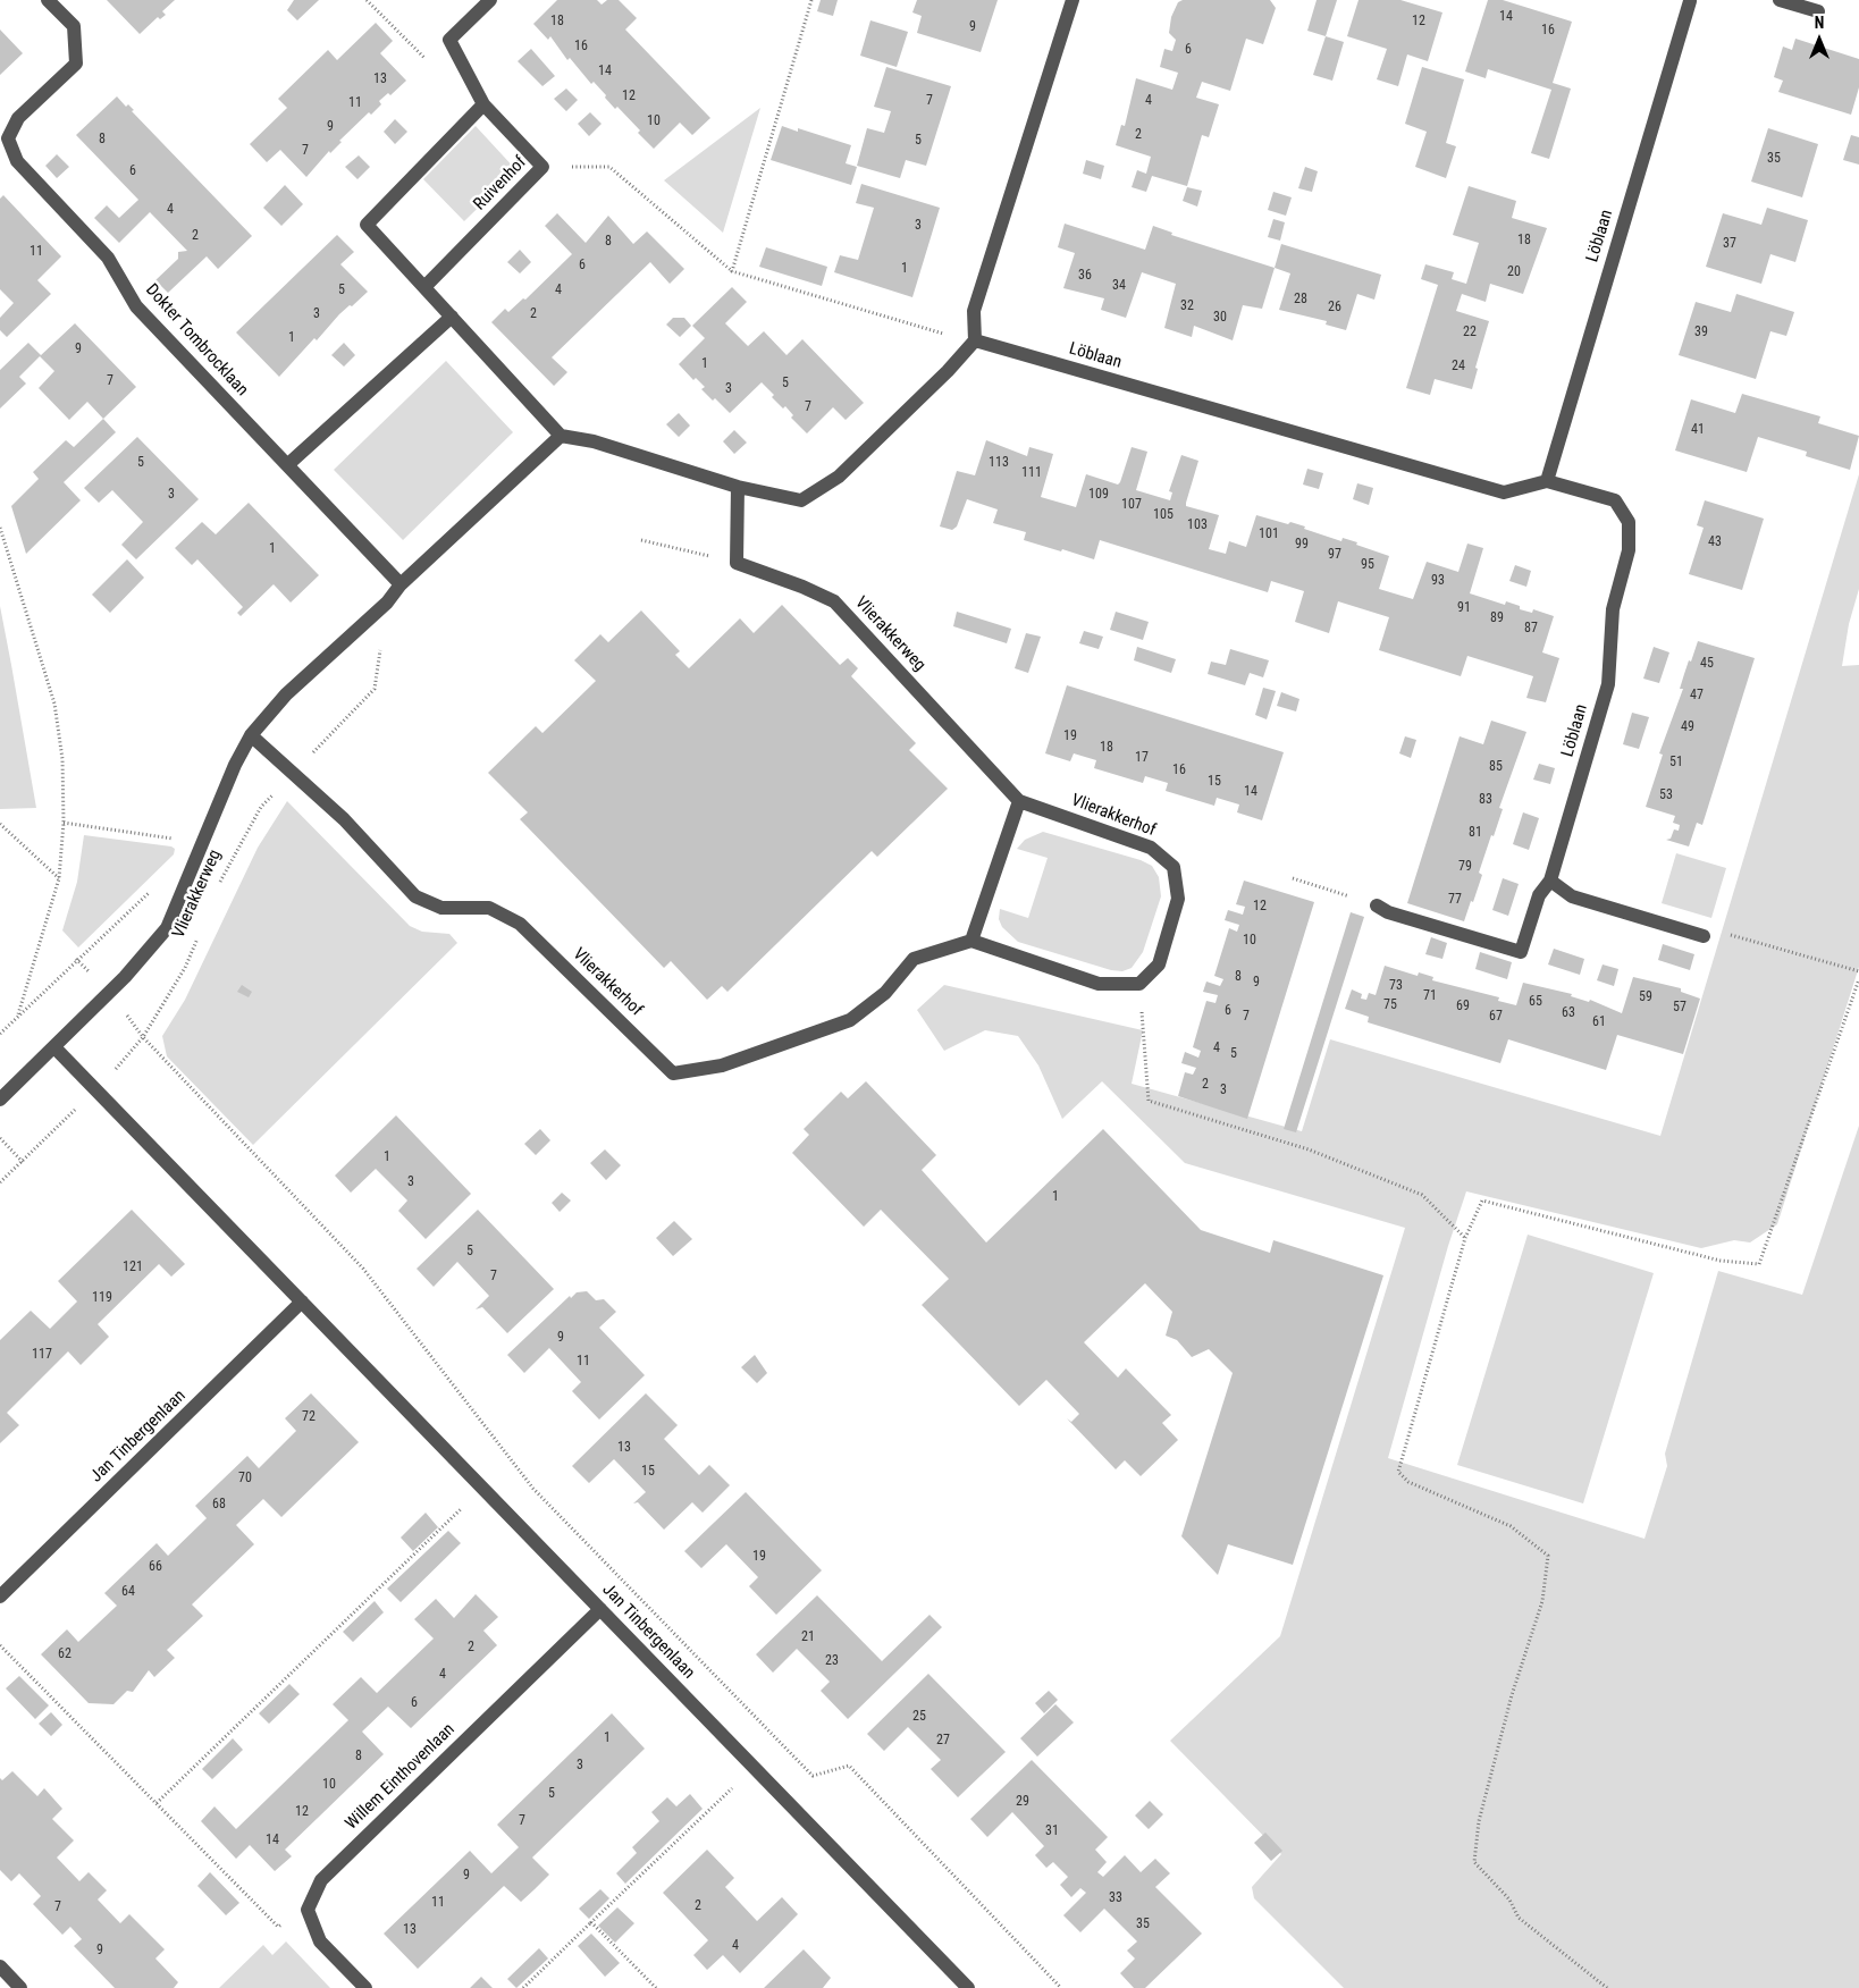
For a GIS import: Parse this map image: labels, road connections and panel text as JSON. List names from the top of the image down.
{
  "streets": {
    "street": [
      "Ruivenhof",
      "Löblaan",
      "Dokter Tombrocklaan",
      "Vlierakkerweg",
      "Vlierakkerhof",
      "Jan Tinbergenlaan",
      "Willem Einthovenlaan"
    ]
  },
  "crossings": [
    ["Dokter Tombrocklaan", "Vlierakkerweg"],
    ["Vlierakkerweg", "Vlierakkerhof"],
    ["Vlierakkerweg", "Jan Tinbergenlaan"],
    ["Jan Tinbergenlaan", "Willem Einthovenlaan"]
  ],
  "house_numbers": [
    "14",
    "18",
    "12",
    "9",
    "16",
    "16",
    "6",
    "14",
    "13",
    "12",
    "7",
    "4",
    "11",
    "10",
    "9",
    "2",
    "8",
    "5",
    "7",
    "35",
    "6",
    "4",
    "3",
    "2",
    "18",
    "8",
    "37",
    "11",
    "6",
    "1",
    "20",
    "36",
    "34",
    "5",
    "4",
    "28",
    "32",
    "26",
    "3",
    "2",
    "30",
    "22",
    "39",
    "1",
    "9",
    "1",
    "24",
    "7",
    "5",
    "3",
    "7",
    "41",
    "5",
    "113",
    "111",
    "3",
    "109",
    "107",
    "105",
    "103",
    "101",
    "43",
    "99",
    "1",
    "97",
    "95",
    "93",
    "91",
    "89",
    "87",
    "45",
    "47",
    "49",
    "19",
    "18",
    "17",
    "51",
    "85",
    "16",
    "15",
    "14",
    "53",
    "83",
    "81",
    "79",
    "77",
    "12",
    "10",
    "8",
    "9",
    "73",
    "71",
    "59",
    "65",
    "75",
    "69",
    "57",
    "6",
    "63",
    "7",
    "67",
    "61",
    "4",
    "5",
    "2",
    "3",
    "1",
    "3",
    "1",
    "5",
    "121",
    "7",
    "119",
    "9",
    "117",
    "11",
    "72",
    "13",
    "15",
    "70",
    "68",
    "19",
    "66",
    "64",
    "21",
    "2",
    "62",
    "23",
    "4",
    "6",
    "25",
    "1",
    "27",
    "8",
    "3",
    "10",
    "5",
    "29",
    "12",
    "7",
    "31",
    "14",
    "9",
    "33",
    "11",
    "2",
    "7",
    "35",
    "13",
    "4",
    "9"
  ],
  "north": "top"
}
